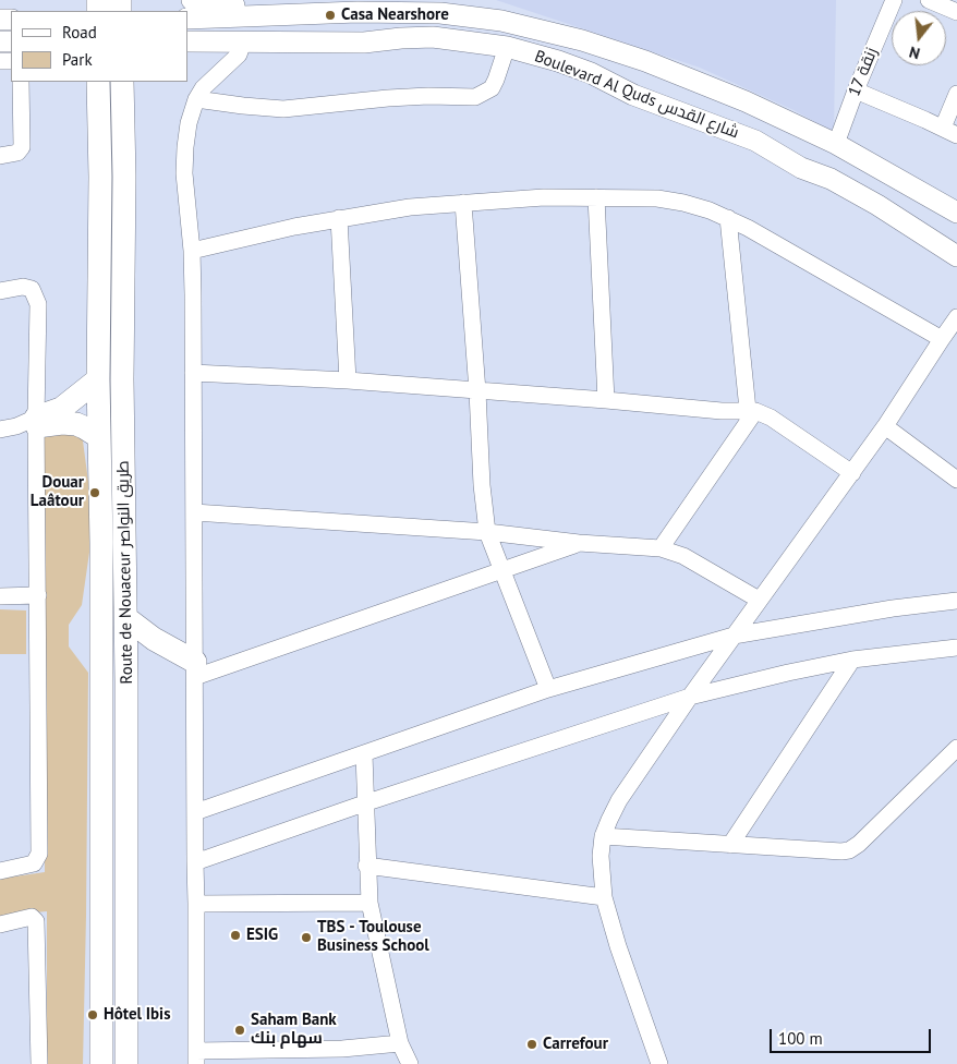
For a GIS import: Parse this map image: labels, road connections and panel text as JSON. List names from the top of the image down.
{
  "streets": {
    "highway": ["Route de Nouaceur طريق النواصر"],
    "main road": ["Boulevard Al Quds شارع القدس"],
    "street": ["زنقة 17"]
  },
  "crossings": [
    ["زنقة 17", "Boulevard Al Quds شارع القدس"]
  ],
  "places": [
    "Casa Nearshore",
    "Douar Laâtour",
    "ESIG",
    "TBS - Toulouse Business School",
    "Hôtel Ibis",
    "Saham Bank سهام بنك",
    "Carrefour"
  ],
  "legend": ["Road", "Park"],
  "scale_bar": "100 m",
  "north": "bottom"
}
